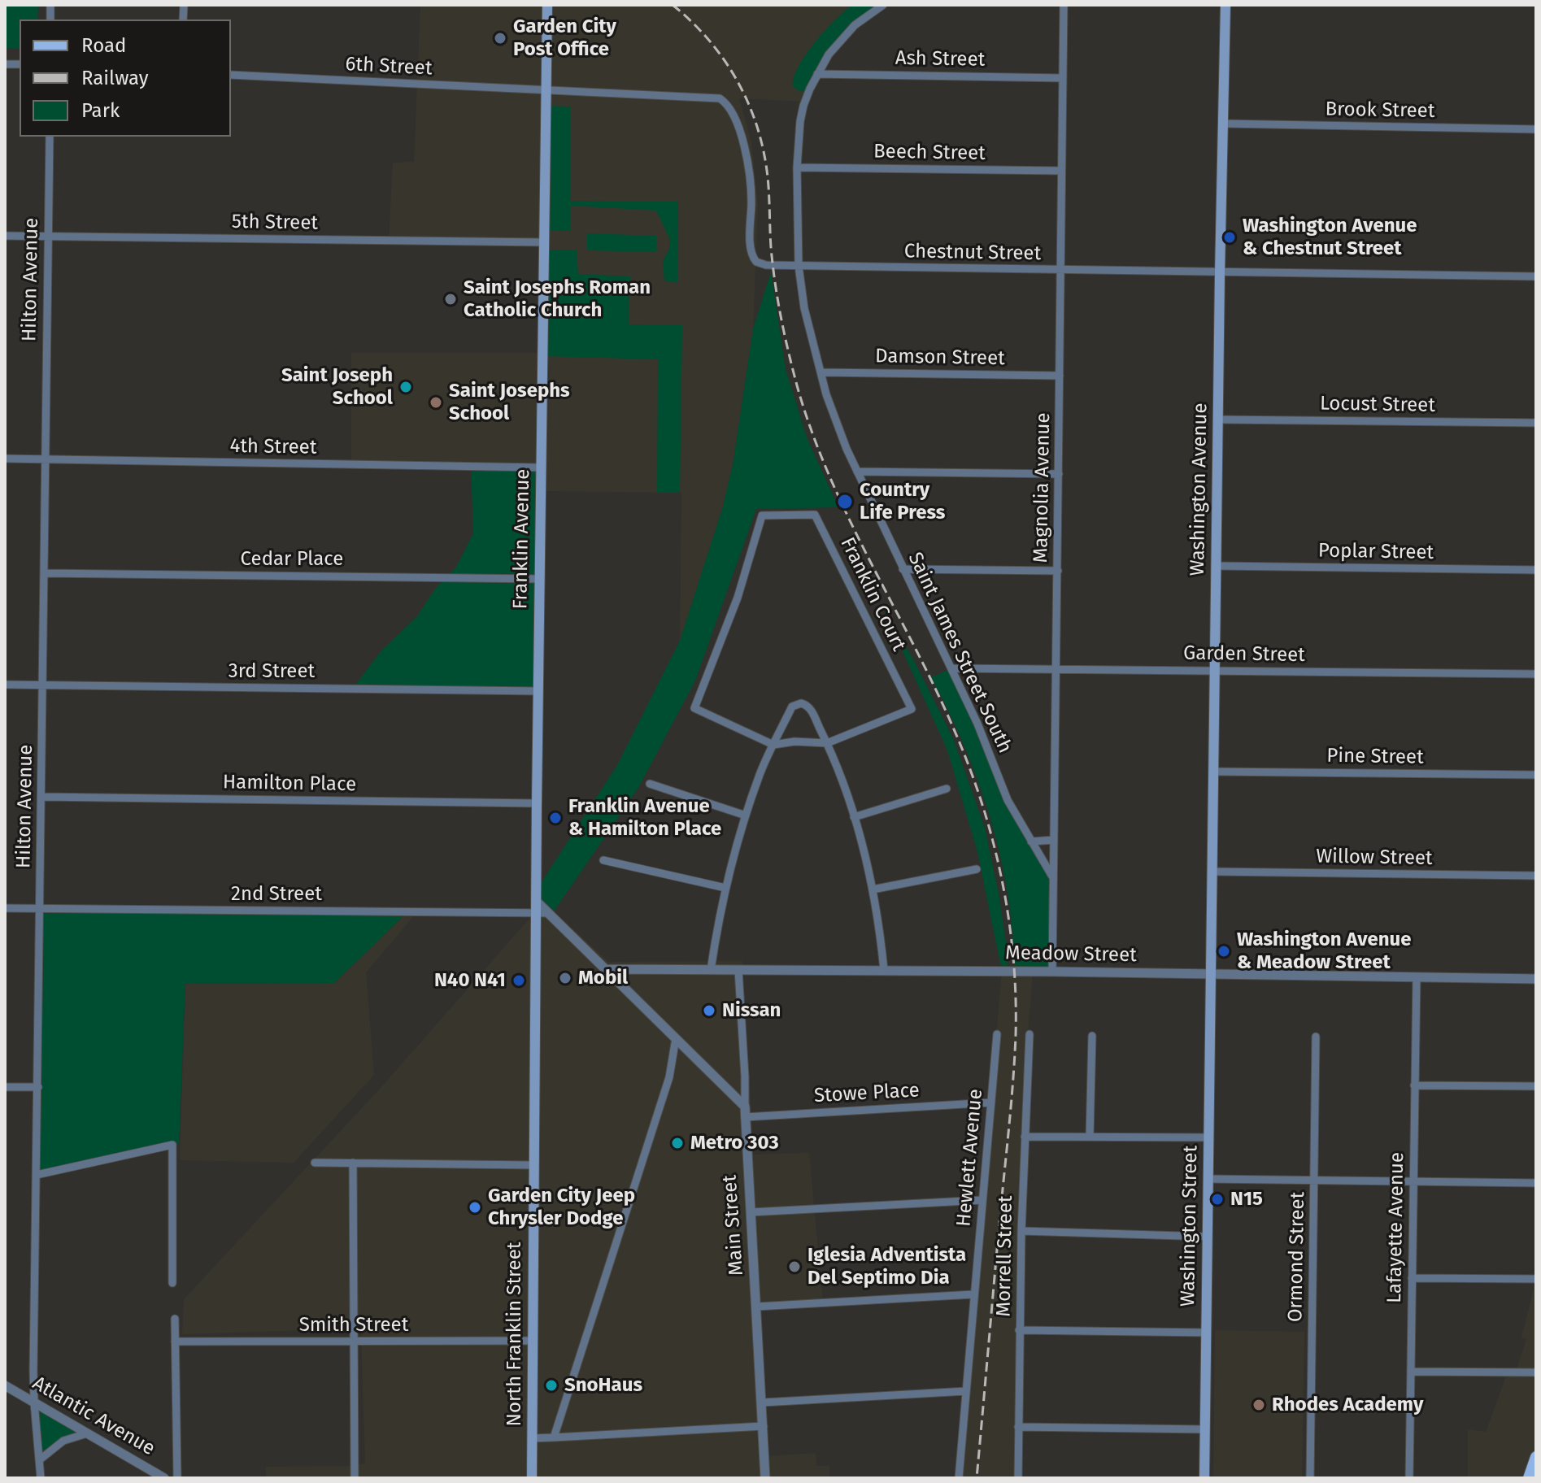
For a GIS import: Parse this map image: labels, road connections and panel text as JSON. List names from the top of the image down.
{
  "streets": {
    "main road": [
      "Washington Avenue",
      "Franklin Avenue",
      "Washington Street",
      "North Franklin Street"
    ],
    "street": [
      "Ash Street",
      "6th Street",
      "Brook Street",
      "Beech Street",
      "5th Street",
      "Chestnut Street",
      "Hilton Avenue",
      "Damson Street",
      "Locust Street",
      "4th Street",
      "Magnolia Avenue",
      "Poplar Street",
      "Cedar Place",
      "Franklin Court",
      "Saint James Street South",
      "Garden Street",
      "3rd Street",
      "Pine Street",
      "Hamilton Place",
      "Willow Street",
      "2nd Street",
      "Meadow Street",
      "Stowe Place",
      "Hewlett Avenue",
      "Main Street",
      "Lafayette Avenue",
      "Morrell Street",
      "Ormond Street",
      "Smith Street",
      "Atlantic Avenue"
    ]
  },
  "crossings": [
    ["Ash Street", "Magnolia Avenue"],
    ["Ash Street", "Saint James Street South"],
    ["6th Street", "Chestnut Street"],
    ["6th Street", "Franklin Avenue"],
    ["Brook Street", "Washington Avenue"],
    ["Beech Street", "Magnolia Avenue"],
    ["Beech Street", "Saint James Street South"],
    ["5th Street", "Hilton Avenue"],
    ["5th Street", "Franklin Avenue"],
    ["Chestnut Street", "Magnolia Avenue"],
    ["Chestnut Street", "Washington Avenue"],
    ["Chestnut Street", "Franklin Avenue"],
    ["Chestnut Street", "Saint James Street South"],
    ["Hilton Avenue", "4th Street"],
    ["Hilton Avenue", "Cedar Place"],
    ["Hilton Avenue", "3rd Street"],
    ["Hilton Avenue", "Hamilton Place"],
    ["Hilton Avenue", "2nd Street"],
    ["Hilton Avenue", "Atlantic Avenue"],
    ["Damson Street", "Magnolia Avenue"],
    ["Damson Street", "Saint James Street South"],
    ["Locust Street", "Washington Avenue"],
    ["4th Street", "Franklin Avenue"],
    ["Magnolia Avenue", "Saint James Street South"],
    ["Magnolia Avenue", "Garden Street"],
    ["Magnolia Avenue", "Meadow Street"],
    ["Washington Avenue", "Poplar Street"],
    ["Washington Avenue", "Garden Street"],
    ["Washington Avenue", "Pine Street"],
    ["Washington Avenue", "Willow Street"],
    ["Washington Avenue", "Meadow Street"],
    ["Washington Avenue", "Washington Street"],
    ["Franklin Avenue", "Cedar Place"],
    ["Franklin Avenue", "3rd Street"],
    ["Franklin Avenue", "Hamilton Place"],
    ["Franklin Avenue", "2nd Street"],
    ["Franklin Avenue", "North Franklin Street"],
    ["Saint James Street South", "Garden Street"],
    ["Meadow Street", "Washington Street"],
    ["Meadow Street", "Lafayette Avenue"],
    ["Stowe Place", "Hewlett Avenue"],
    ["Stowe Place", "Main Street"],
    ["Smith Street", "North Franklin Street"]
  ],
  "places": [
    "Garden City Post Office",
    "Washington Avenue & Chestnut Street",
    "Saint Josephs Roman Catholic Church",
    "Saint Joseph School",
    "Saint Josephs School",
    "Country Life Press",
    "Franklin Avenue & Hamilton Place",
    "Washington Avenue & Meadow Street",
    "Mobil",
    "N40 N41",
    "Nissan",
    "Metro 303",
    "N15",
    "Garden City Jeep Chrysler Dodge",
    "Iglesia Adventista Del Septimo Dia",
    "SnoHaus",
    "Rhodes Academy"
  ],
  "legend": ["Road", "Railway", "Park"]
}
